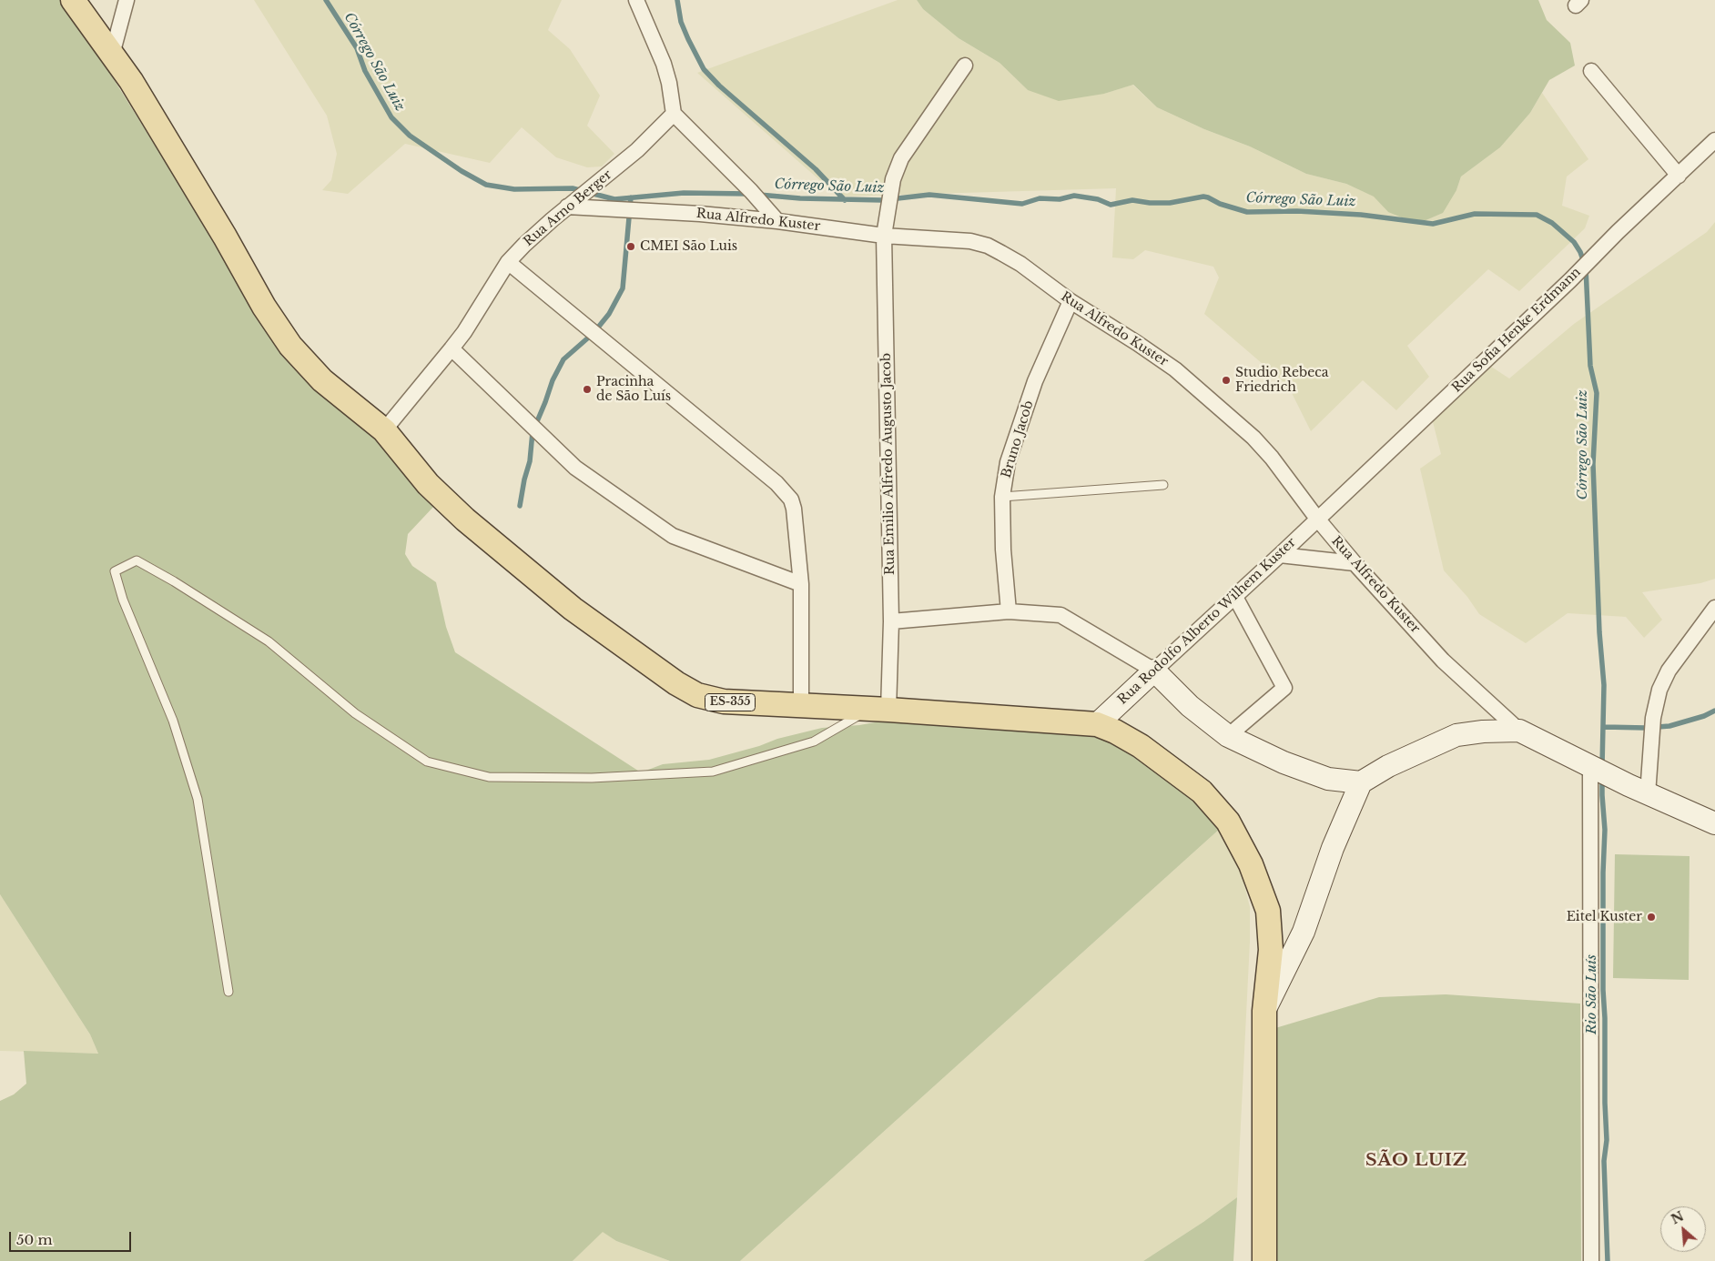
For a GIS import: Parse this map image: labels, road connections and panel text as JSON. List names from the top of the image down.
{
  "streets": {
    "main road": ["ES-355"],
    "street": [
      "Rua Arno Berger",
      "Rua Alfredo Kuster",
      "Rua Sofia Henke Erdmann",
      "Bruno Jacob",
      "Rua Emilio Alfredo Augusto Jacob",
      "Rua Rodolfo Alberto Wilhem Kuster"
    ]
  },
  "crossings": [
    ["Rua Arno Berger", "Rua Alfredo Kuster"],
    ["Rua Arno Berger", "ES-355"],
    ["Rua Alfredo Kuster", "Rua Sofia Henke Erdmann"],
    ["Rua Alfredo Kuster", "Bruno Jacob"],
    ["Rua Alfredo Kuster", "Rua Emilio Alfredo Augusto Jacob"],
    ["Rua Alfredo Kuster", "Rua Rodolfo Alberto Wilhem Kuster"],
    ["Rua Sofia Henke Erdmann", "Rua Rodolfo Alberto Wilhem Kuster"],
    ["Rua Emilio Alfredo Augusto Jacob", "ES-355"],
    ["Rua Rodolfo Alberto Wilhem Kuster", "ES-355"]
  ],
  "districts": ["SÃO LUIZ"],
  "water": ["Córrego São Luiz", "Rio São Luís"],
  "places": [
    "CMEI São Luis",
    "Studio Rebeca Friedrich",
    "Pracinha de São Luís",
    "Eitel Kuster"
  ],
  "scale_bar": "50 m",
  "north": "top left"
}
